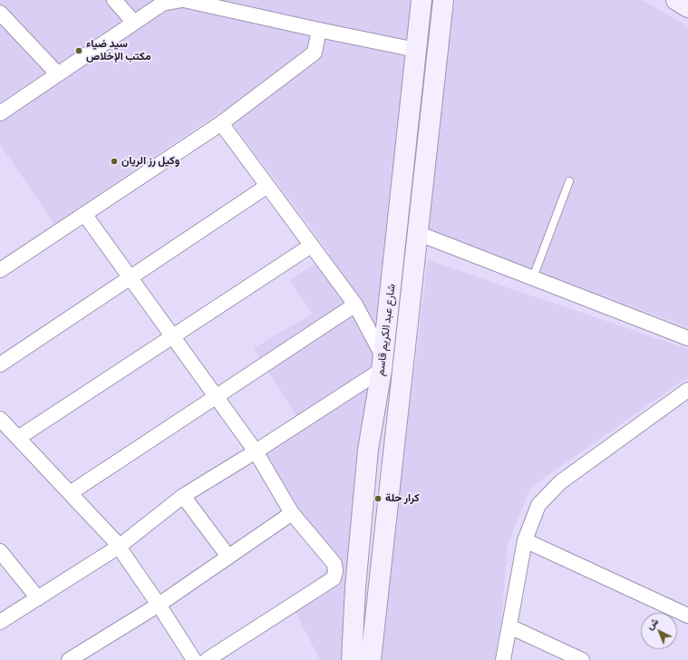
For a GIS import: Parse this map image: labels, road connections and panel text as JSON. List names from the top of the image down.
{
  "streets": {
    "main road": ["شارع عبد الكريم قاسم"]
  },
  "places": ["سيد ضياء مكتب الإخلاص", "وكيل رز الريان", "كرار حلة"],
  "north": "top left"
}
